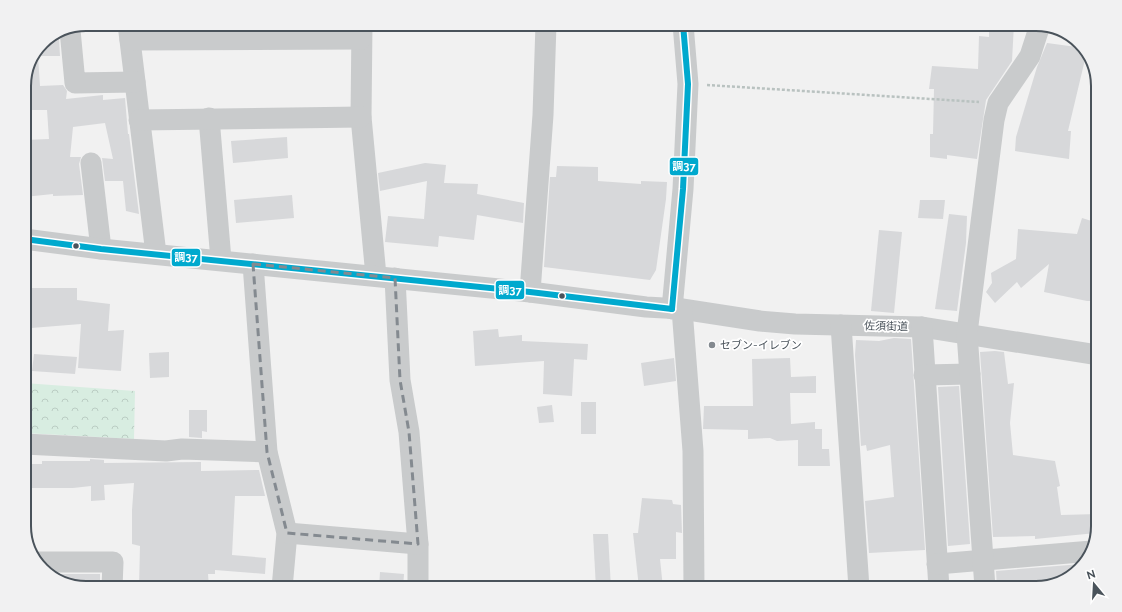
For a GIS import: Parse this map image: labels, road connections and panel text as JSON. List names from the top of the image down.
{
  "streets": {
    "street": ["佐須街道"]
  },
  "places": ["セブン-イレブン"],
  "lines": ["transit line 調37"],
  "north": "top"
}
